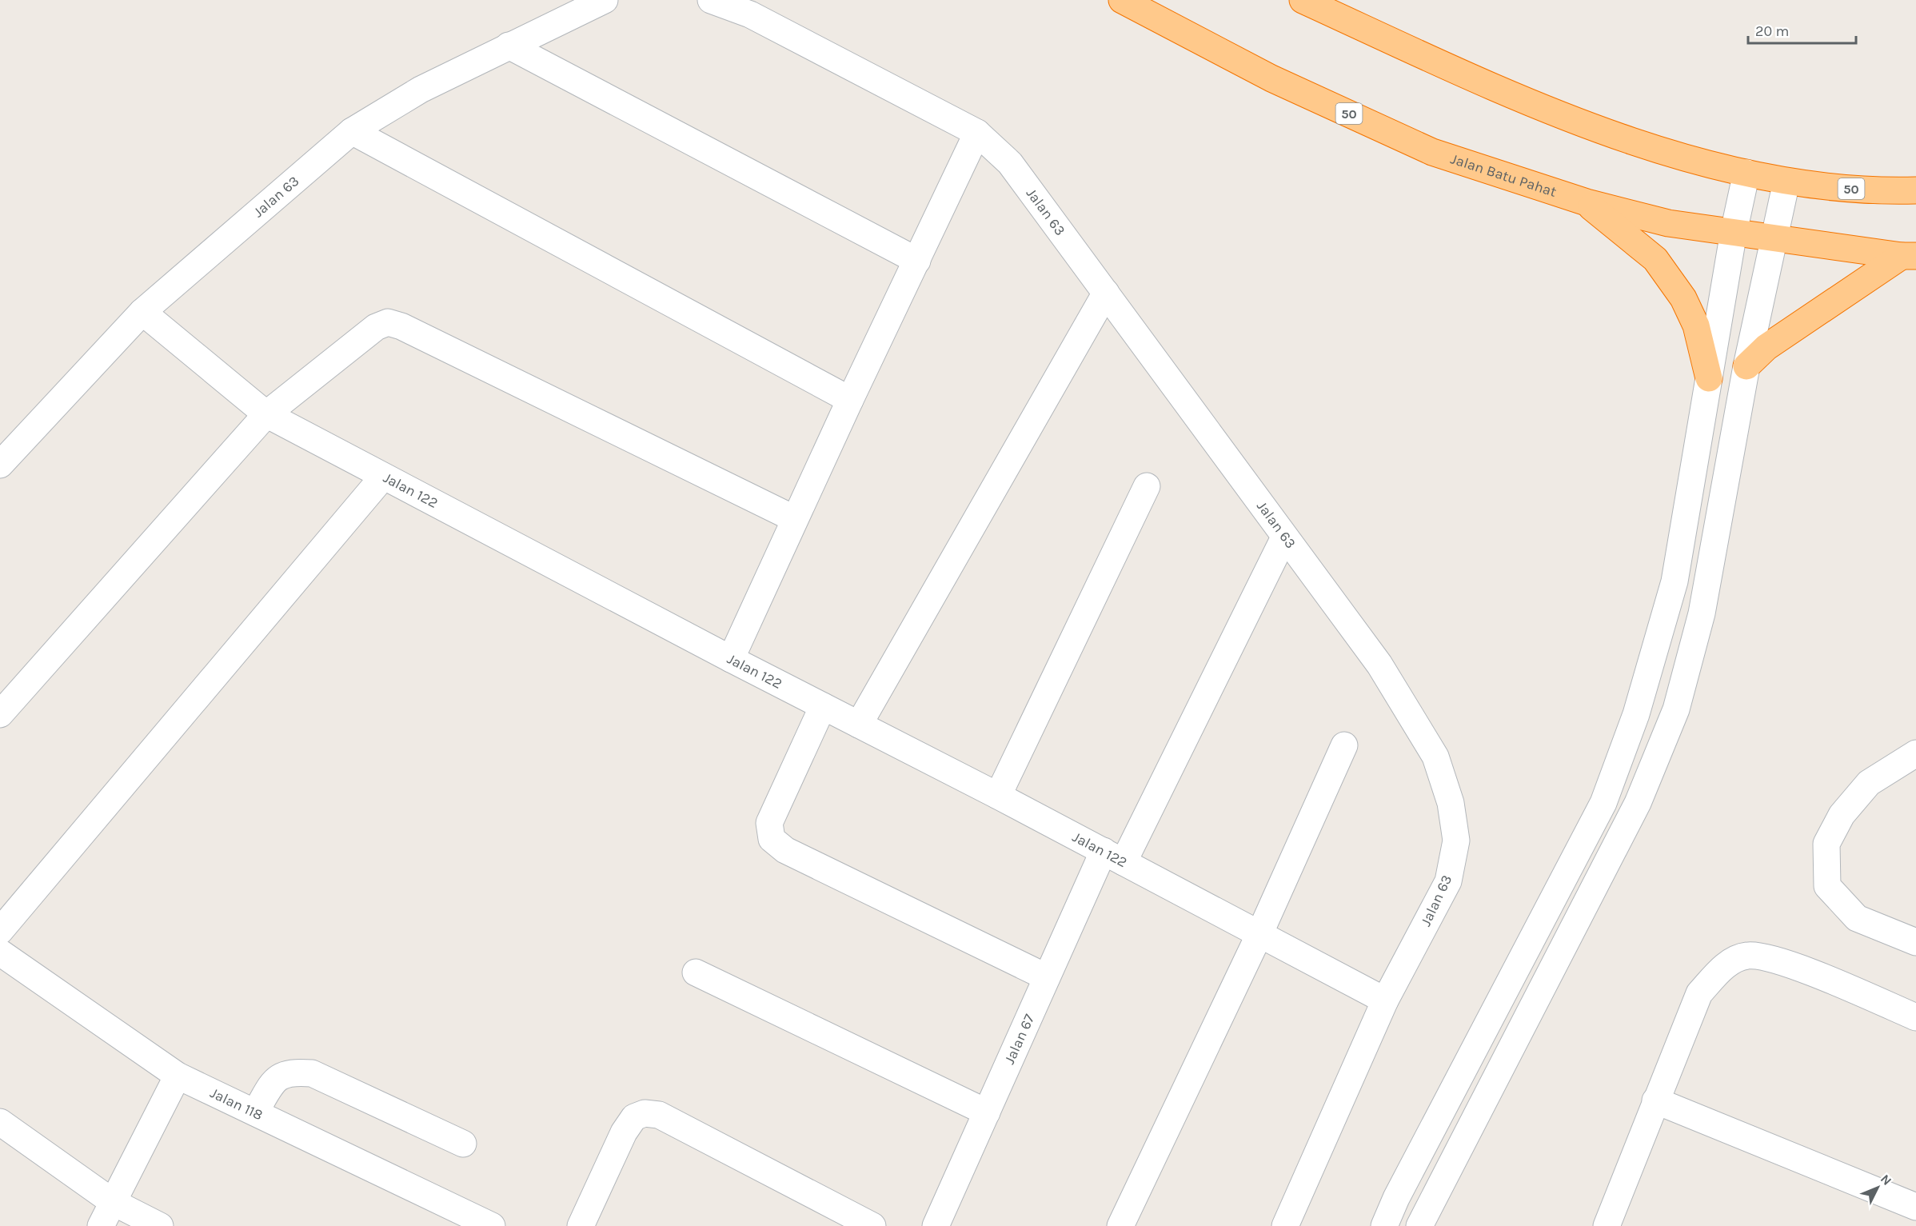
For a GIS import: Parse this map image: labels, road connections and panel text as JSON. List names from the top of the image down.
{
  "streets": {
    "highway": ["50", "Jalan Batu Pahat"],
    "street": [
      "Jalan 63",
      "Jalan 122",
      "Jalan 67",
      "Jalan 118"
    ]
  },
  "crossings": [
    ["Jalan 63", "Jalan 122"],
    ["Jalan 63", "Jalan 67"],
    ["Jalan 122", "Jalan 67"]
  ],
  "scale_bar": "20 m",
  "north": "top right"
}
